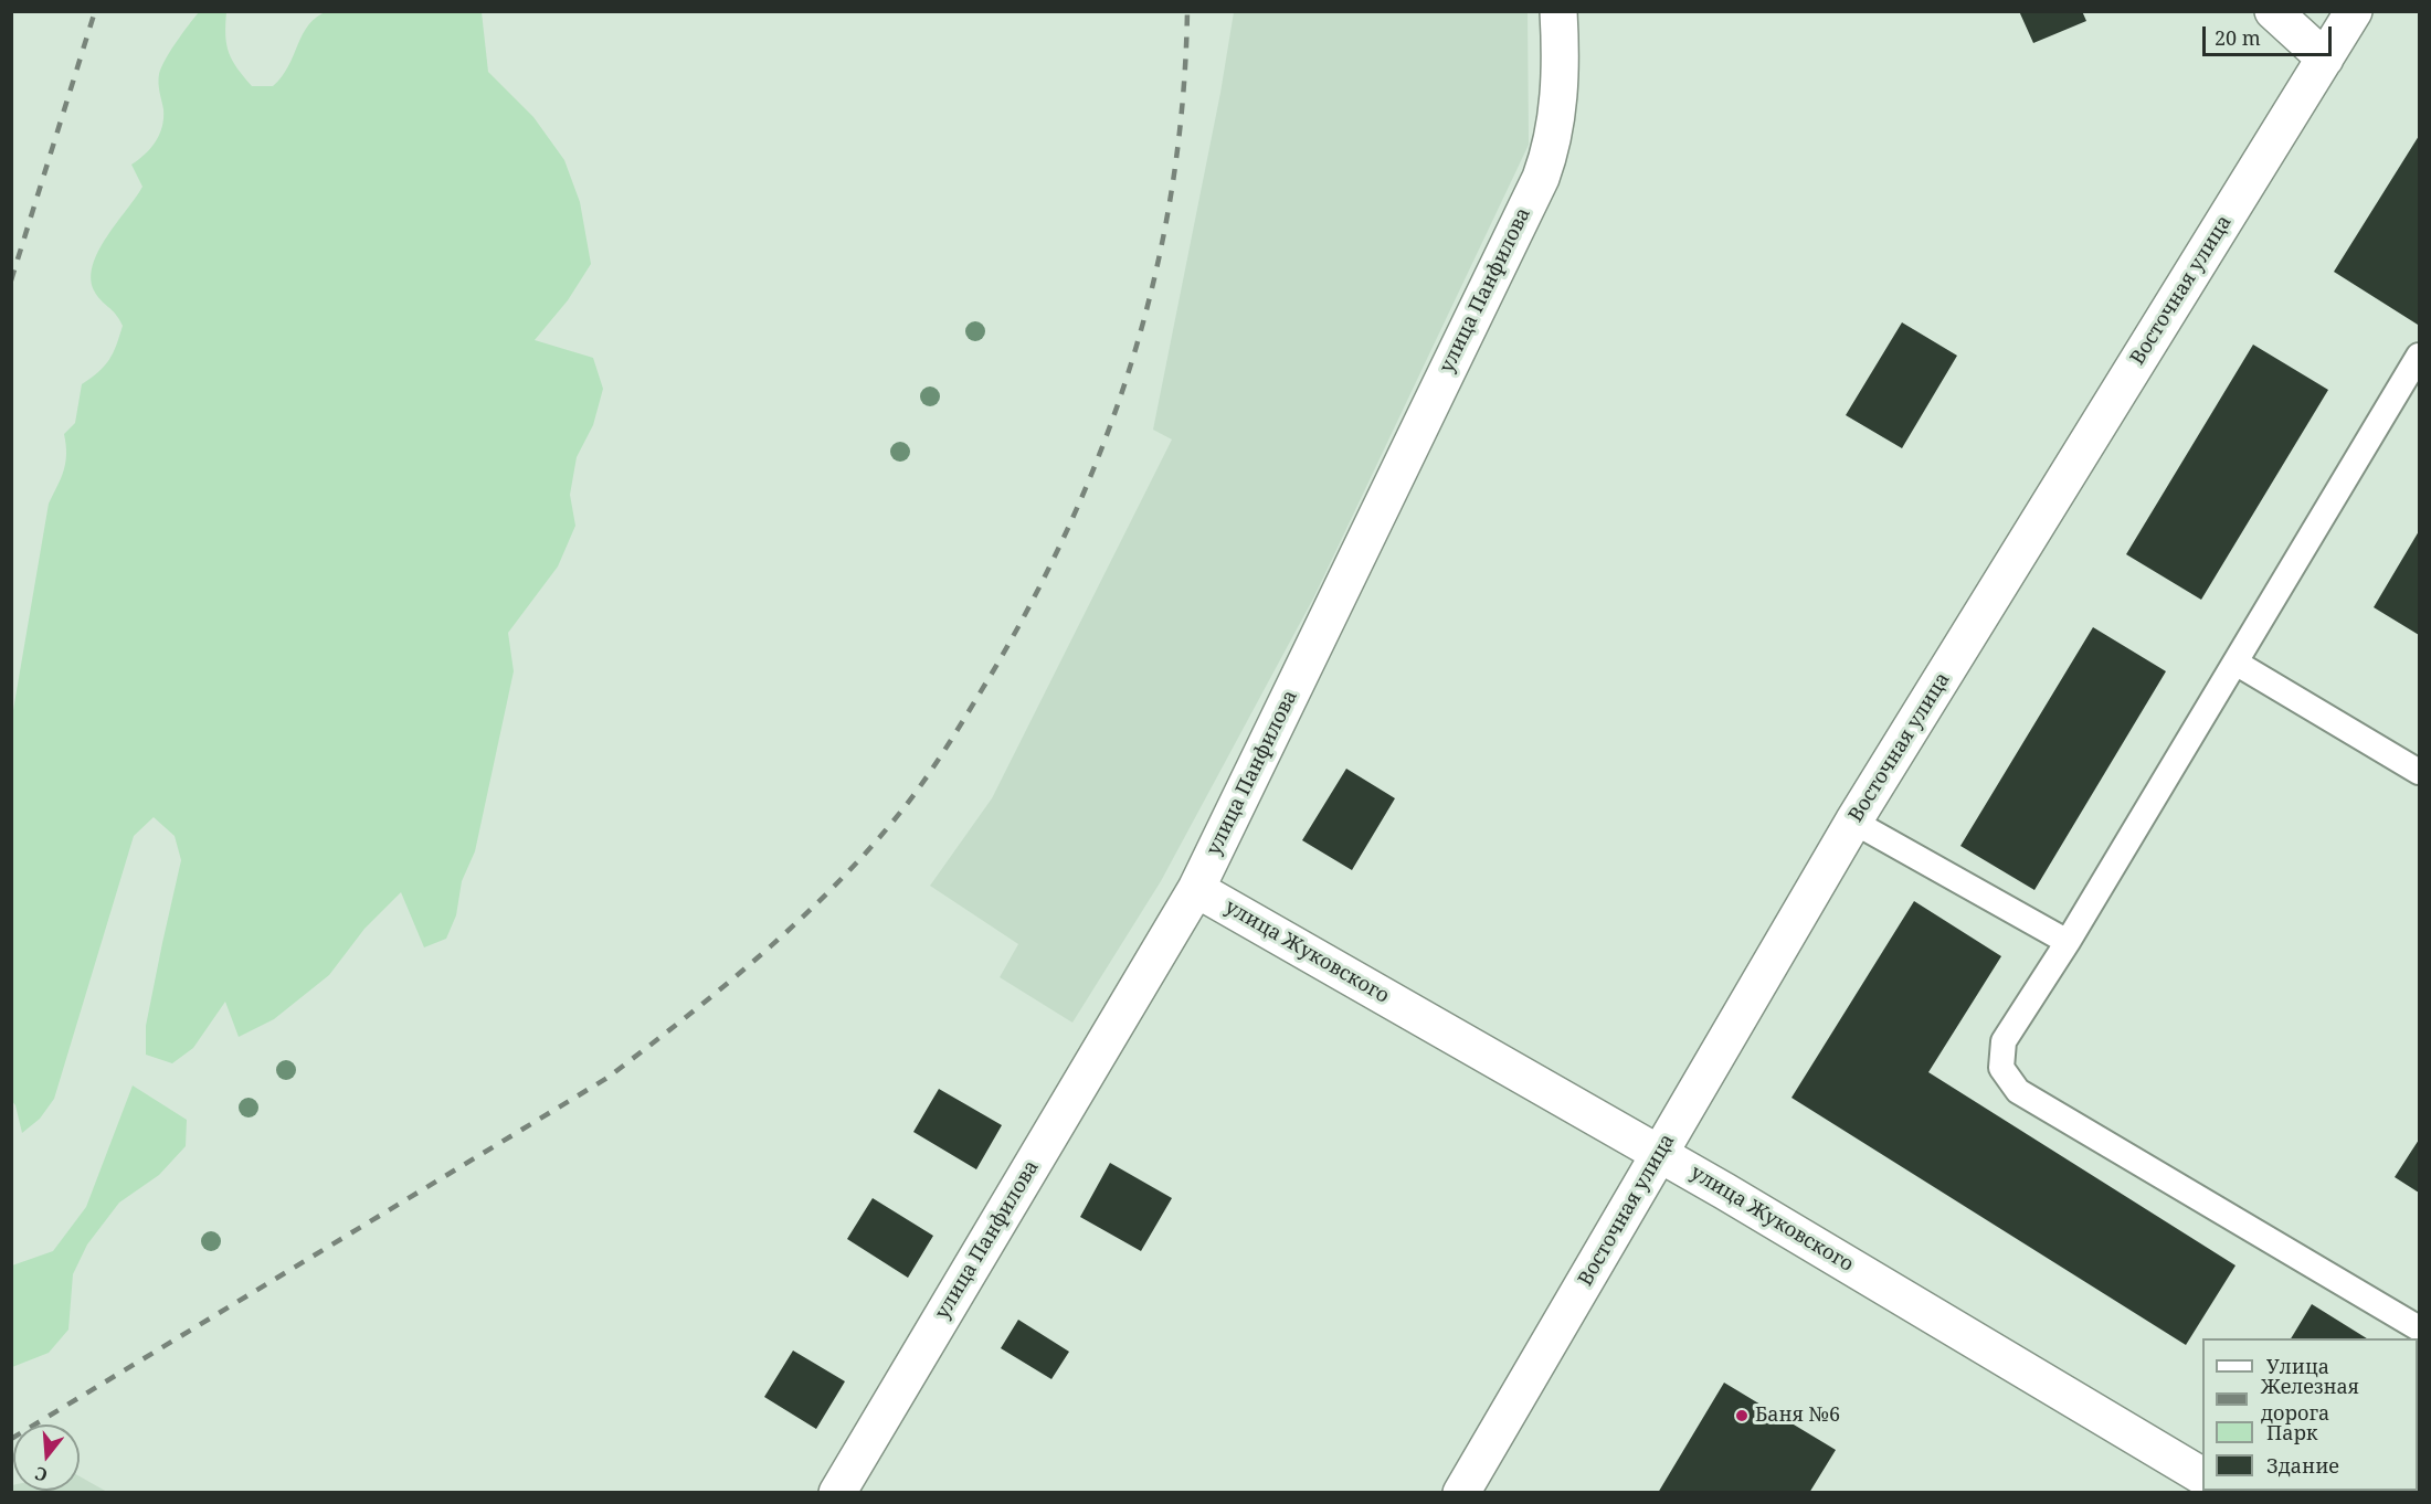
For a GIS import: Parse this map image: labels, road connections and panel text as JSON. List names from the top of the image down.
{
  "streets": {
    "street": ["улица Панфилова", "Восточная улица", "улица Жуковского"]
  },
  "crossings": [
    ["улица Панфилова", "улица Жуковского"],
    ["Восточная улица", "улица Жуковского"]
  ],
  "places": ["Баня №6"],
  "legend": [
    "Улица",
    "Железная дорога",
    "Парк",
    "Здание"
  ],
  "scale_bar": "20 m",
  "north": "bottom"
}
